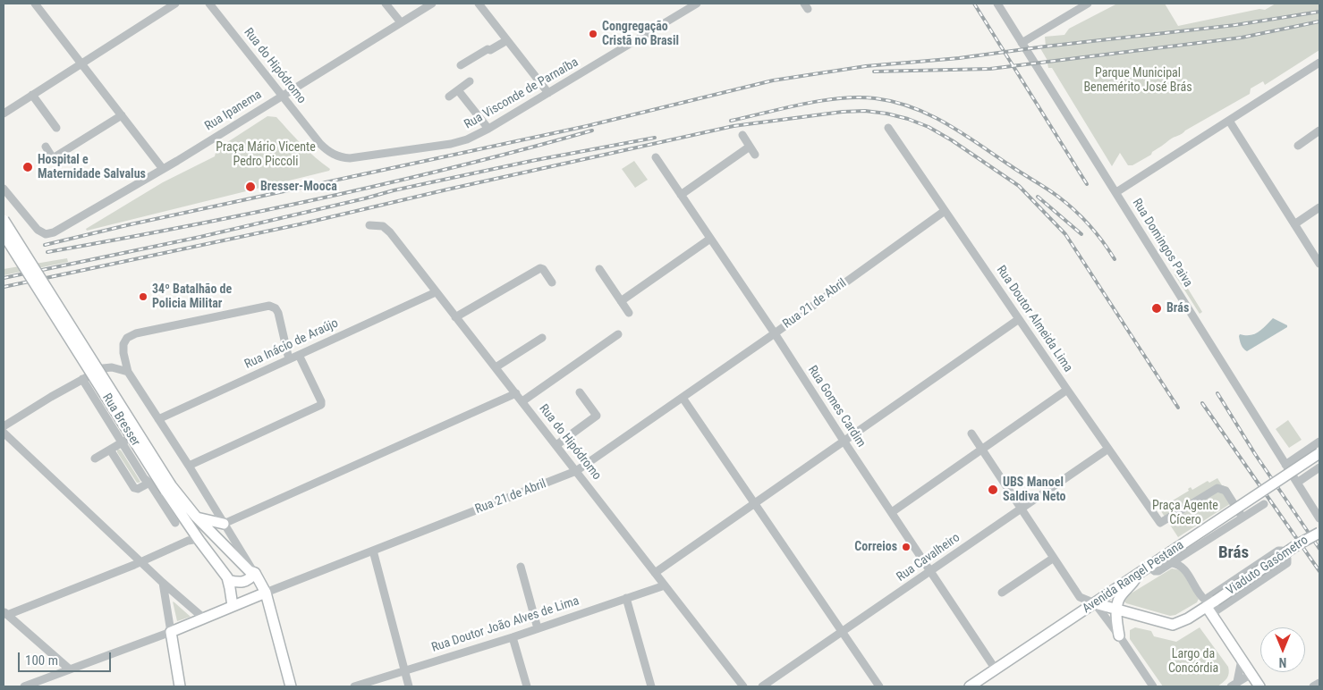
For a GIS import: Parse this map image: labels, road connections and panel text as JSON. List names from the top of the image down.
{
  "streets": {
    "main road": [
      "Rua 21 de Abril",
      "Rua Bresser",
      "Viaduto Gasômetro",
      "Avenida Rangel Pestana"
    ],
    "street": [
      "Rua do Hipódromo",
      "Rua Visconde de Parnaíba",
      "Rua Ipanema",
      "Rua Domingos Paiva",
      "Rua Doutor Almeida Lima",
      "Rua Inácio de Araújo",
      "Rua Gomes Cardim",
      "Rua Cavalheiro",
      "Rua Doutor João Alves de Lima"
    ]
  },
  "crossings": [
    ["Rua do Hipódromo", "Rua Visconde de Parnaíba"],
    ["Rua do Hipódromo", "Rua Ipanema"],
    ["Rua do Hipódromo", "Rua 21 de Abril"],
    ["Rua do Hipódromo", "Rua Inácio de Araújo"],
    ["Rua do Hipódromo", "Rua Doutor João Alves de Lima"],
    ["Rua 21 de Abril", "Rua Doutor Almeida Lima"],
    ["Rua 21 de Abril", "Rua Gomes Cardim"],
    ["Rua 21 de Abril", "Rua Bresser"],
    ["Rua Doutor Almeida Lima", "Rua Cavalheiro"],
    ["Rua Doutor Almeida Lima", "Avenida Rangel Pestana"],
    ["Rua Inácio de Araújo", "Rua Bresser"],
    ["Rua Gomes Cardim", "Rua Cavalheiro"],
    ["Rua Gomes Cardim", "Avenida Rangel Pestana"]
  ],
  "districts": ["Brás"],
  "parks": [
    "Parque Municipal Benemérito José Brás",
    "Praça Mário Vicente Pedro Piccoli",
    "Praça Agente Cícero",
    "Largo da Concórdia"
  ],
  "places": [
    "Congregação Cristã no Brasil",
    "Hospital e Maternidade Salvalus",
    "Bresser-Mooca",
    "34º Batalhão de Policia Militar",
    "Brás",
    "UBS Manoel Saldiva Neto",
    "Correios"
  ],
  "scale_bar": "100 m",
  "north": "bottom"
}
